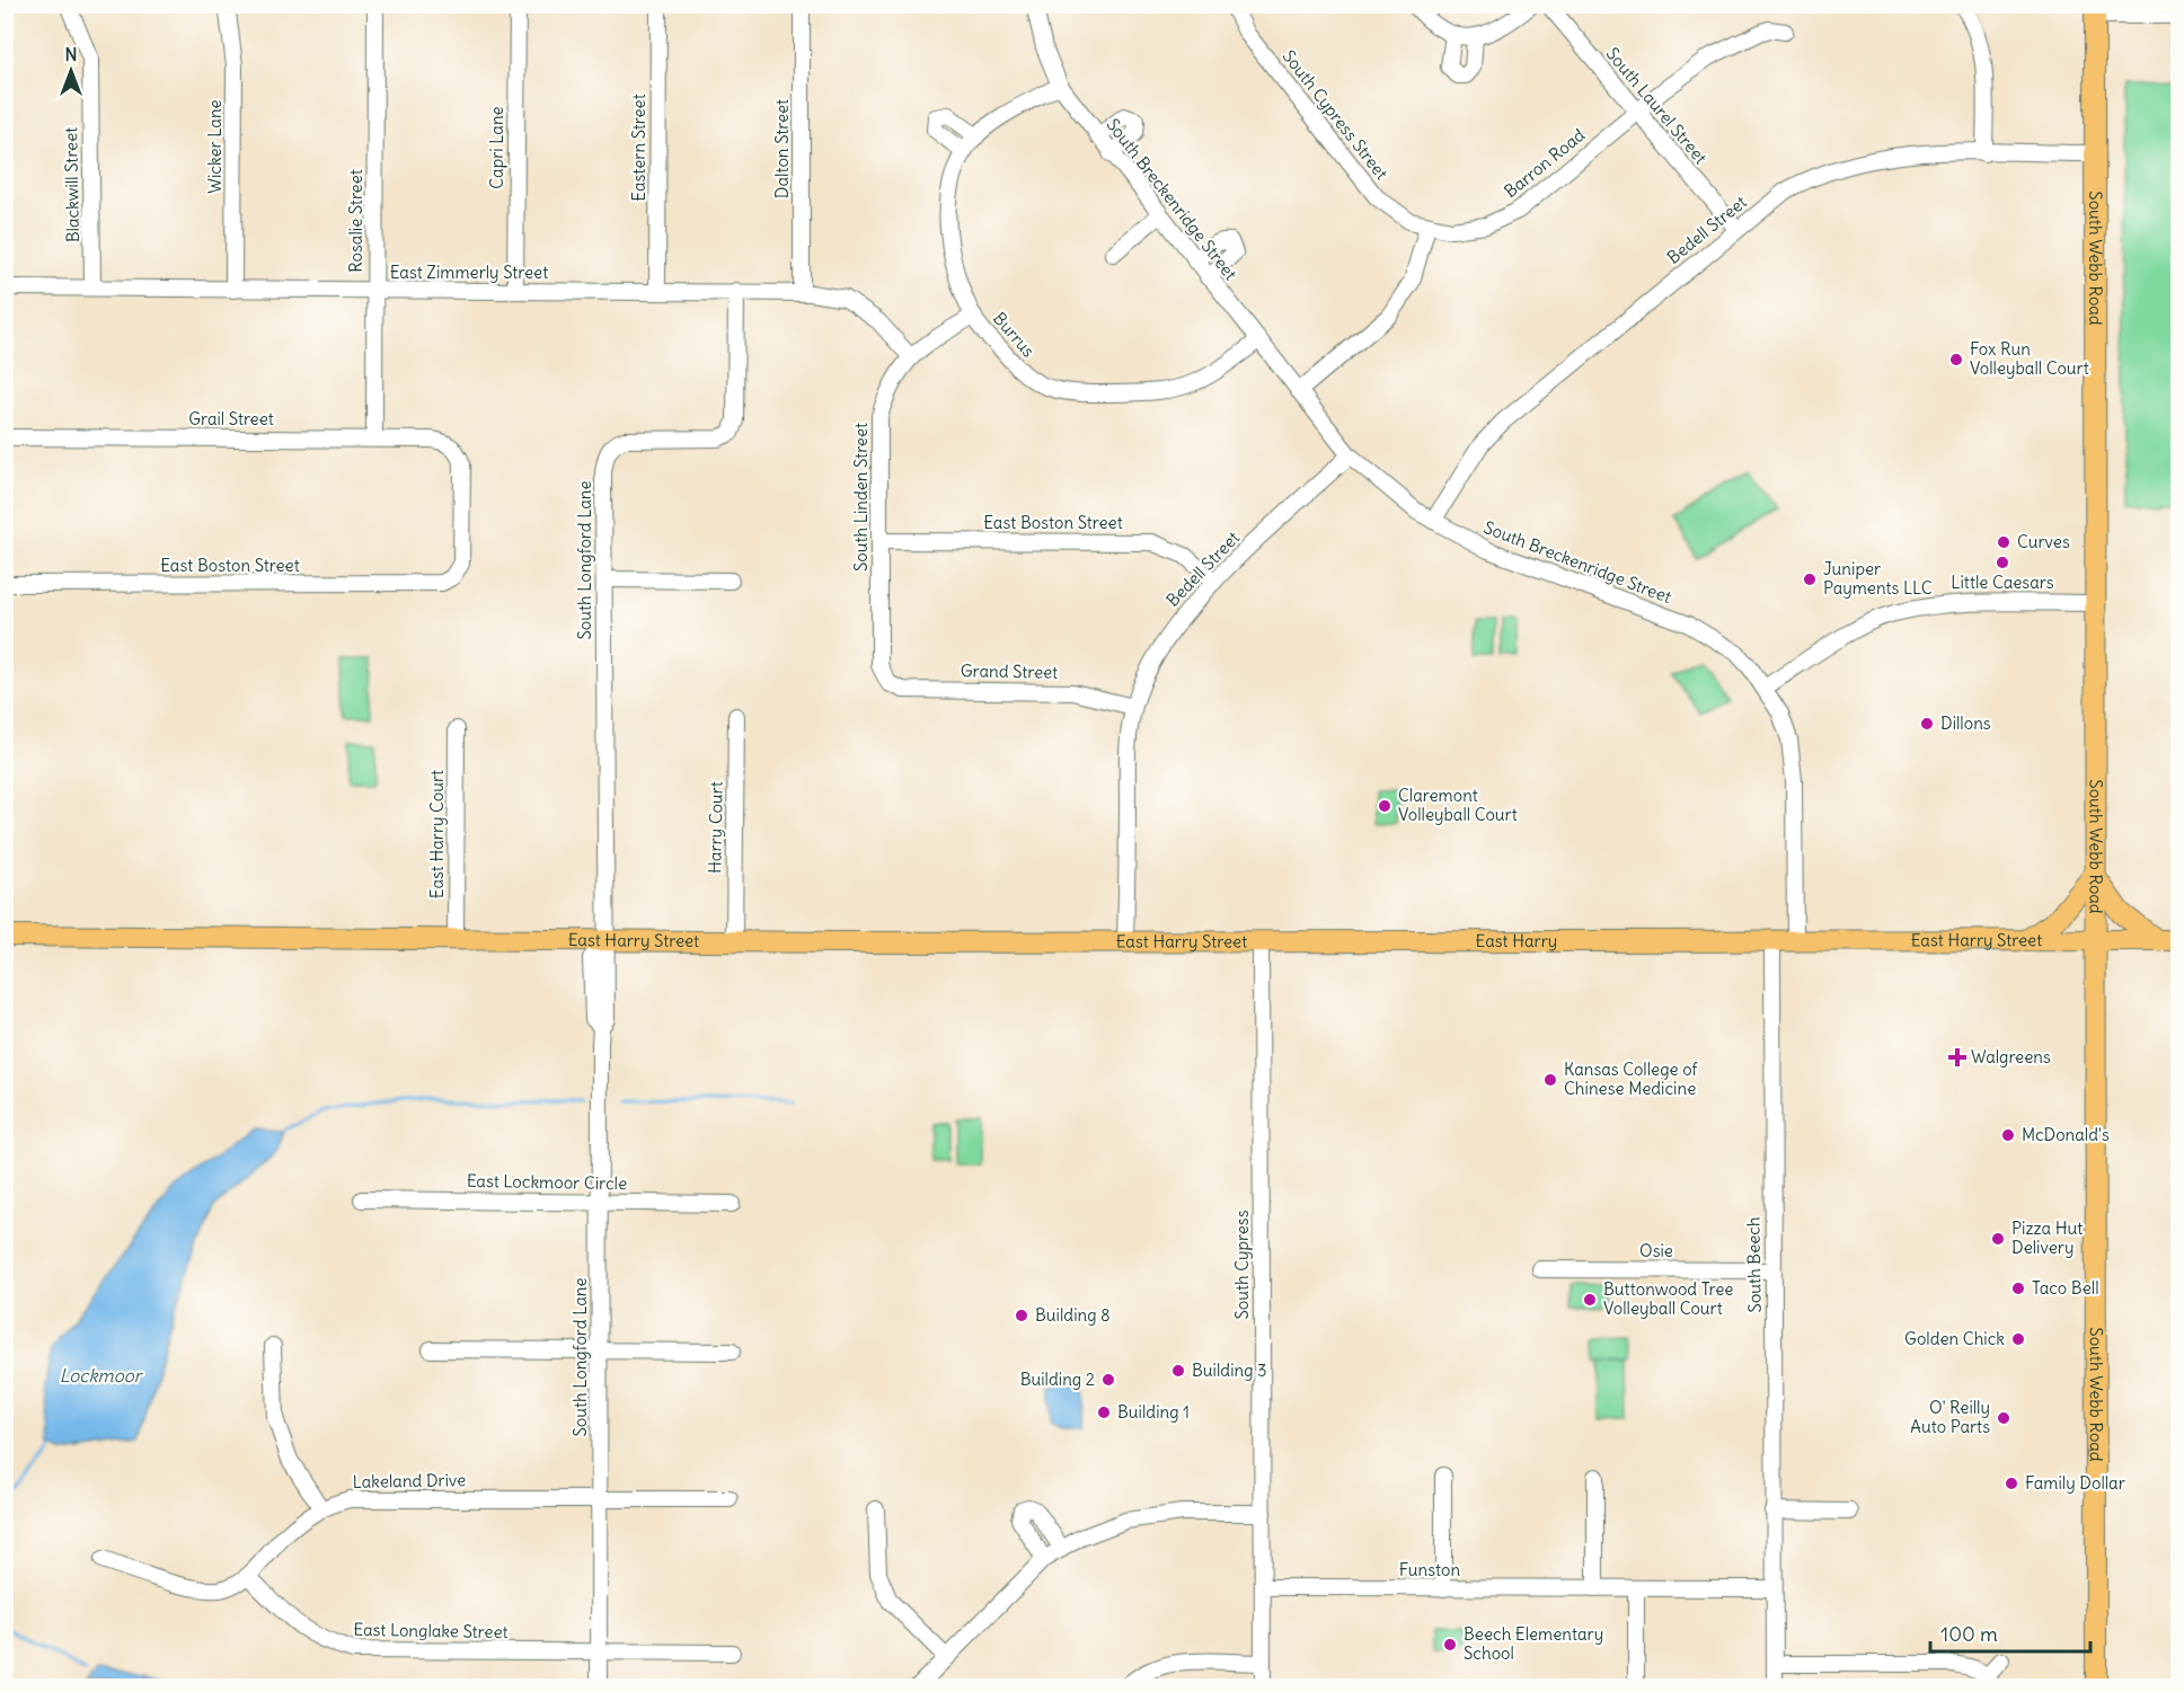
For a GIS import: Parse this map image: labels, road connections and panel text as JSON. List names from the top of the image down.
{
  "streets": {
    "main road": ["South Webb Road", "East Harry Street", "East Harry"],
    "street": [
      "South Laurel Street",
      "South Cypress Street",
      "Wicker Lane",
      "Capri Lane",
      "Eastern Street",
      "Dalton Street",
      "Barron Road",
      "Blackwill Street",
      "South Breckenridge Street",
      "Rosalie Street",
      "Bedell Street",
      "East Zimmerly Street",
      "Burrus",
      "Grail Street",
      "South Linden Street",
      "East Boston Street",
      "South Longford Lane",
      "Grand Street",
      "Harry Court",
      "East Harry Court",
      "East Lockmoor Circle",
      "Osie",
      "South Cypress",
      "South Beech",
      "Lakeland Drive",
      "Funston",
      "East Longlake Street"
    ]
  },
  "crossings": [
    ["South Laurel Street", "Barron Road"],
    ["South Laurel Street", "Bedell Street"],
    ["South Cypress Street", "Barron Road"],
    ["Wicker Lane", "East Zimmerly Street"],
    ["Capri Lane", "East Zimmerly Street"],
    ["Eastern Street", "East Zimmerly Street"],
    ["Dalton Street", "East Zimmerly Street"],
    ["Blackwill Street", "East Zimmerly Street"],
    ["South Breckenridge Street", "Bedell Street"],
    ["South Breckenridge Street", "Burrus"],
    ["South Breckenridge Street", "East Harry Street"],
    ["Rosalie Street", "East Zimmerly Street"],
    ["Rosalie Street", "Grail Street"],
    ["Bedell Street", "South Webb Road"],
    ["Bedell Street", "East Boston Street"],
    ["Bedell Street", "Grand Street"],
    ["Bedell Street", "East Harry Street"],
    ["South Webb Road", "East Harry Street"],
    ["East Zimmerly Street", "South Linden Street"],
    ["East Zimmerly Street", "South Longford Lane"],
    ["Burrus", "South Linden Street"],
    ["Grail Street", "East Boston Street"],
    ["South Linden Street", "East Boston Street"],
    ["South Linden Street", "Grand Street"],
    ["South Longford Lane", "East Harry Street"],
    ["South Longford Lane", "East Lockmoor Circle"],
    ["South Longford Lane", "Lakeland Drive"],
    ["South Longford Lane", "East Longlake Street"],
    ["Harry Court", "East Harry Street"],
    ["East Harry Court", "East Harry Street"],
    ["East Harry Street", "East Harry"],
    ["East Harry Street", "South Cypress"],
    ["East Harry Street", "South Beech"],
    ["East Harry", "South Cypress"],
    ["East Harry", "South Beech"],
    ["Osie", "South Beech"],
    ["South Cypress", "Funston"],
    ["Lakeland Drive", "East Longlake Street"]
  ],
  "water": ["Lockmoor"],
  "places": {
    "other": [
      "Fox Run Volleyball Court",
      "Curves",
      "Little Caesars",
      "Juniper Payments LLC",
      "Dillons",
      "Claremont Volleyball Court",
      "Kansas College of Chinese Medicine",
      "McDonald's",
      "Pizza Hut Delivery",
      "Taco Bell",
      "Buttonwood Tree Volleyball Court",
      "Building 8",
      "Golden Chick",
      "Building 3",
      "Building 2",
      "Building 1",
      "O' Reilly Auto Parts",
      "Family Dollar",
      "Beech Elementary School"
    ],
    "health": ["Walgreens"]
  },
  "scale_bar": "100 m",
  "north": "top"
}
